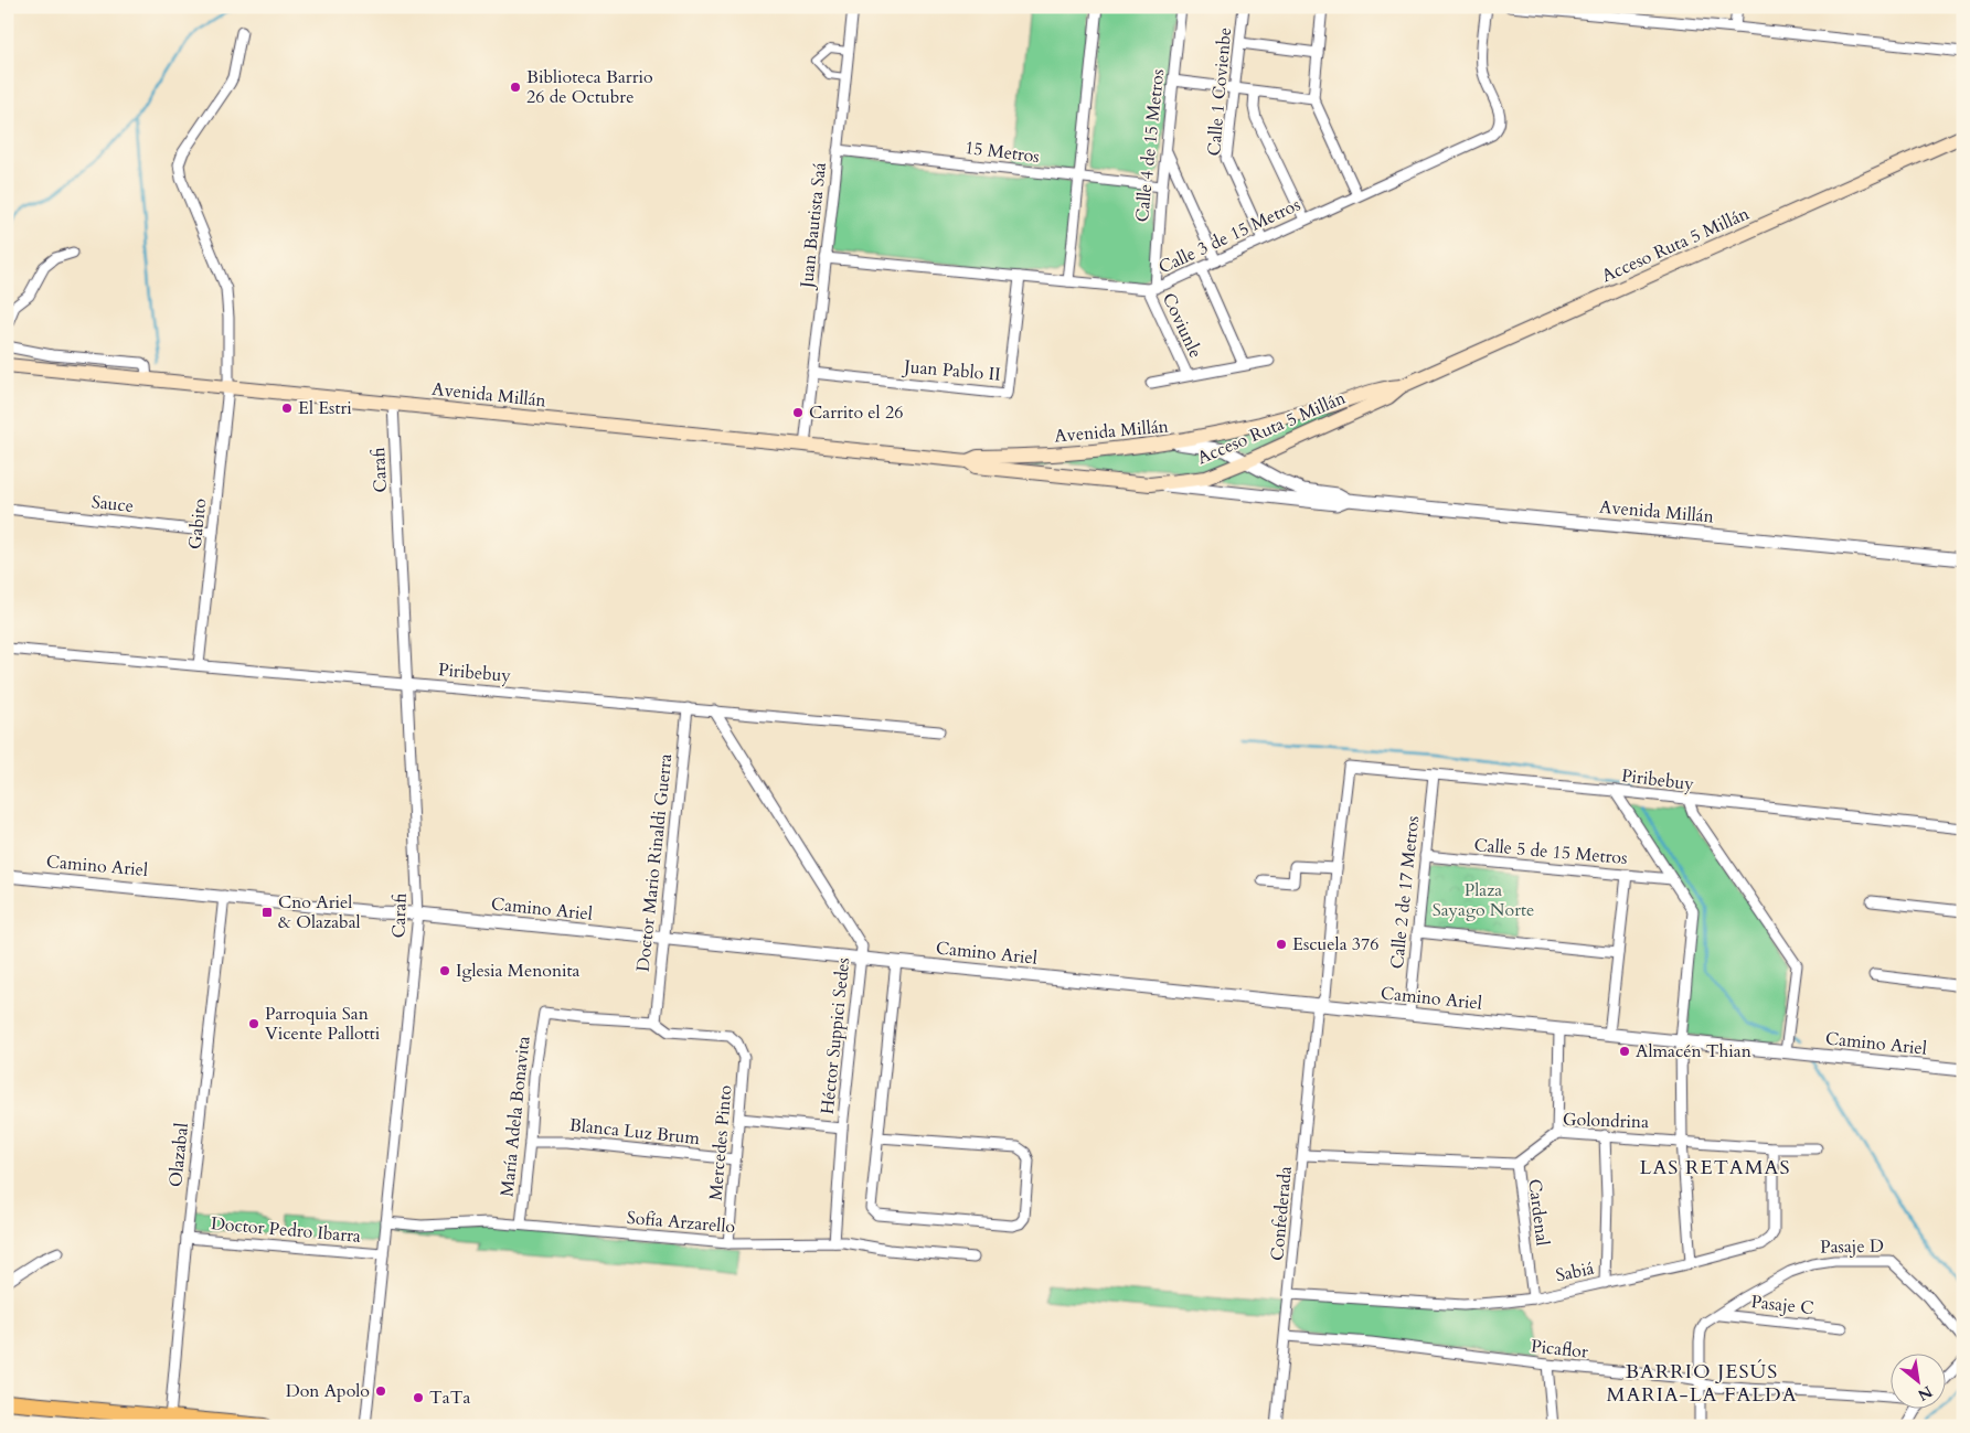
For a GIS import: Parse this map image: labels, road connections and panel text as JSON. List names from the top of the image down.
{
  "streets": {
    "main road": ["Acceso Ruta 5 Millán", "Avenida Millán"],
    "street": [
      "Calle 1 Covienbe",
      "Calle 4 de 15 Metros",
      "15 Metros",
      "Juan Bautista Saá",
      "Calle 3 de 15 Metros",
      "Coviunle",
      "Juan Pablo II",
      "Carafi",
      "Sauce",
      "Gabito",
      "Piribebuy",
      "Calle 5 de 15 Metros",
      "Doctor Mario Rinaldi Guerra",
      "Camino Ariel",
      "Calle 2 de 17 Metros",
      "Héctor Suppici Sedes",
      "María Adela Bonavita",
      "Golondrina",
      "Blanca Luz Brum",
      "Mercedes Pinto",
      "Olazabal",
      "Cardenal",
      "Confederada",
      "Sofía Arzarello",
      "Doctor Pedro Ibarra",
      "Pasaje D",
      "Sabiá",
      "Pasaje C",
      "Picaflor"
    ]
  },
  "crossings": [
    ["Calle 1 Covienbe", "Calle 3 de 15 Metros"],
    ["Calle 4 de 15 Metros", "15 Metros"],
    ["Calle 4 de 15 Metros", "Calle 3 de 15 Metros"],
    ["Calle 4 de 15 Metros", "Coviunle"],
    ["15 Metros", "Juan Bautista Saá"],
    ["Juan Bautista Saá", "Calle 3 de 15 Metros"],
    ["Juan Bautista Saá", "Juan Pablo II"],
    ["Juan Bautista Saá", "Avenida Millán"],
    ["Calle 3 de 15 Metros", "Coviunle"],
    ["Calle 3 de 15 Metros", "Juan Pablo II"],
    ["Acceso Ruta 5 Millán", "Avenida Millán"],
    ["Avenida Millán", "Carafi"],
    ["Avenida Millán", "Gabito"],
    ["Carafi", "Piribebuy"],
    ["Carafi", "Camino Ariel"],
    ["Carafi", "Sofía Arzarello"],
    ["Carafi", "Doctor Pedro Ibarra"],
    ["Sauce", "Gabito"],
    ["Gabito", "Piribebuy"],
    ["Piribebuy", "Doctor Mario Rinaldi Guerra"],
    ["Piribebuy", "Calle 2 de 17 Metros"],
    ["Piribebuy", "Héctor Suppici Sedes"],
    ["Piribebuy", "Confederada"],
    ["Calle 5 de 15 Metros", "Calle 2 de 17 Metros"],
    ["Doctor Mario Rinaldi Guerra", "Camino Ariel"],
    ["Doctor Mario Rinaldi Guerra", "María Adela Bonavita"],
    ["Doctor Mario Rinaldi Guerra", "Mercedes Pinto"],
    ["Camino Ariel", "Calle 2 de 17 Metros"],
    ["Camino Ariel", "Héctor Suppici Sedes"],
    ["Camino Ariel", "Olazabal"],
    ["Camino Ariel", "Confederada"],
    ["Héctor Suppici Sedes", "Sofía Arzarello"],
    ["María Adela Bonavita", "Blanca Luz Brum"],
    ["María Adela Bonavita", "Mercedes Pinto"],
    ["María Adela Bonavita", "Sofía Arzarello"],
    ["Golondrina", "Cardenal"],
    ["Golondrina", "Sabiá"],
    ["Blanca Luz Brum", "Mercedes Pinto"],
    ["Mercedes Pinto", "Sofía Arzarello"],
    ["Olazabal", "Doctor Pedro Ibarra"],
    ["Cardenal", "Sabiá"],
    ["Confederada", "Sabiá"],
    ["Confederada", "Picaflor"],
    ["Pasaje D", "Pasaje C"],
    ["Pasaje D", "Picaflor"]
  ],
  "districts": ["LAS RETAMAS", "BARRIO JESÚS MARIA-LA FALDA"],
  "parks": ["Plaza Sayago Norte"],
  "places": {
    "other": [
      "Biblioteca Barrio 26 de Octubre",
      "El Estri",
      "Carrito el 26",
      "Escuela 376",
      "Iglesia Menonita",
      "Parroquia San Vicente Pallotti",
      "Almacén Thian",
      "Don Apolo",
      "TaTa"
    ],
    "transit": ["Cno Ariel & Olazabal"]
  },
  "north": "bottom right"
}
